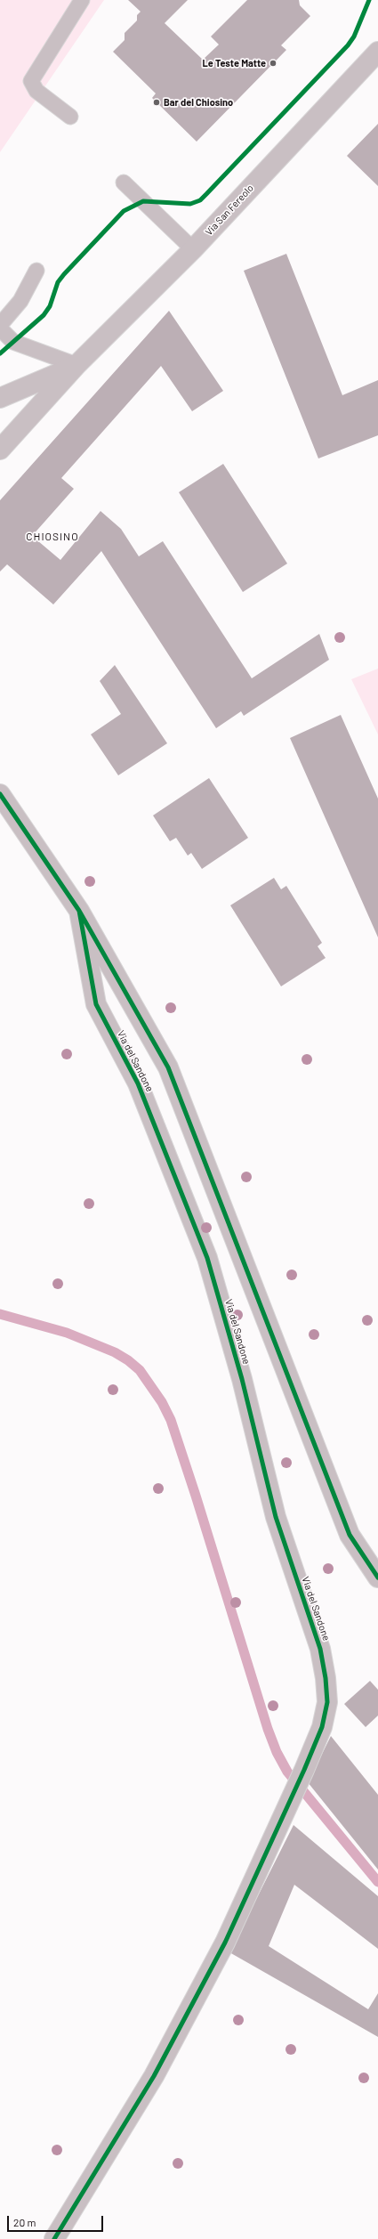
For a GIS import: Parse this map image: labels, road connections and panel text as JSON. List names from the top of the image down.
{
  "streets": {
    "street": ["Via San Fereolo", "Via del Sandone"]
  },
  "districts": ["CHIOSINO"],
  "places": ["Le Teste Matte", "Bar del Chiosino"],
  "scale_bar": "20 m"
}
